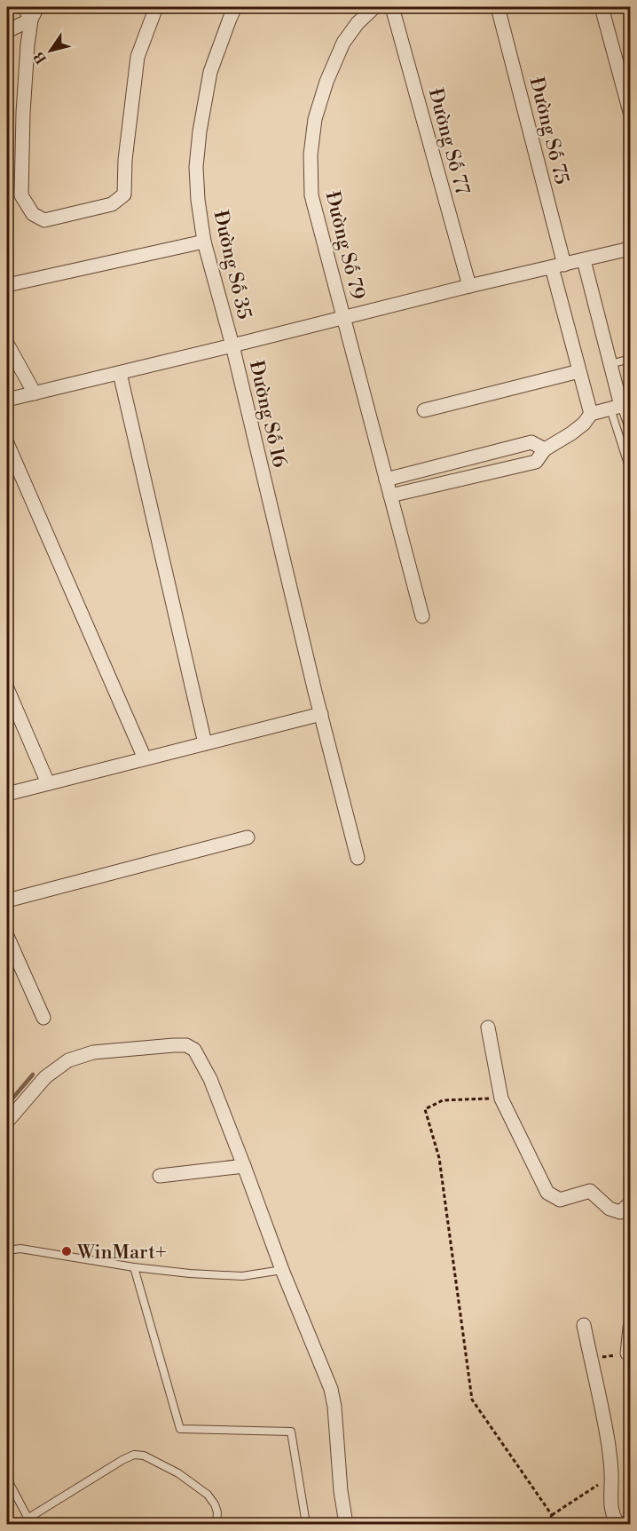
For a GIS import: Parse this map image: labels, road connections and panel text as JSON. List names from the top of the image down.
{
  "streets": {
    "street": [
      "Đường Số 75",
      "Đường Số 77",
      "Đường Số 79",
      "Đường Số 35",
      "Đường Số 16"
    ]
  },
  "crossings": [
    ["Đường Số 75", "Đường Số 16"],
    ["Đường Số 77", "Đường Số 16"],
    ["Đường Số 79", "Đường Số 16"],
    ["Đường Số 35", "Đường Số 16"]
  ],
  "places": ["WinMart+"],
  "north": "bottom left"
}
